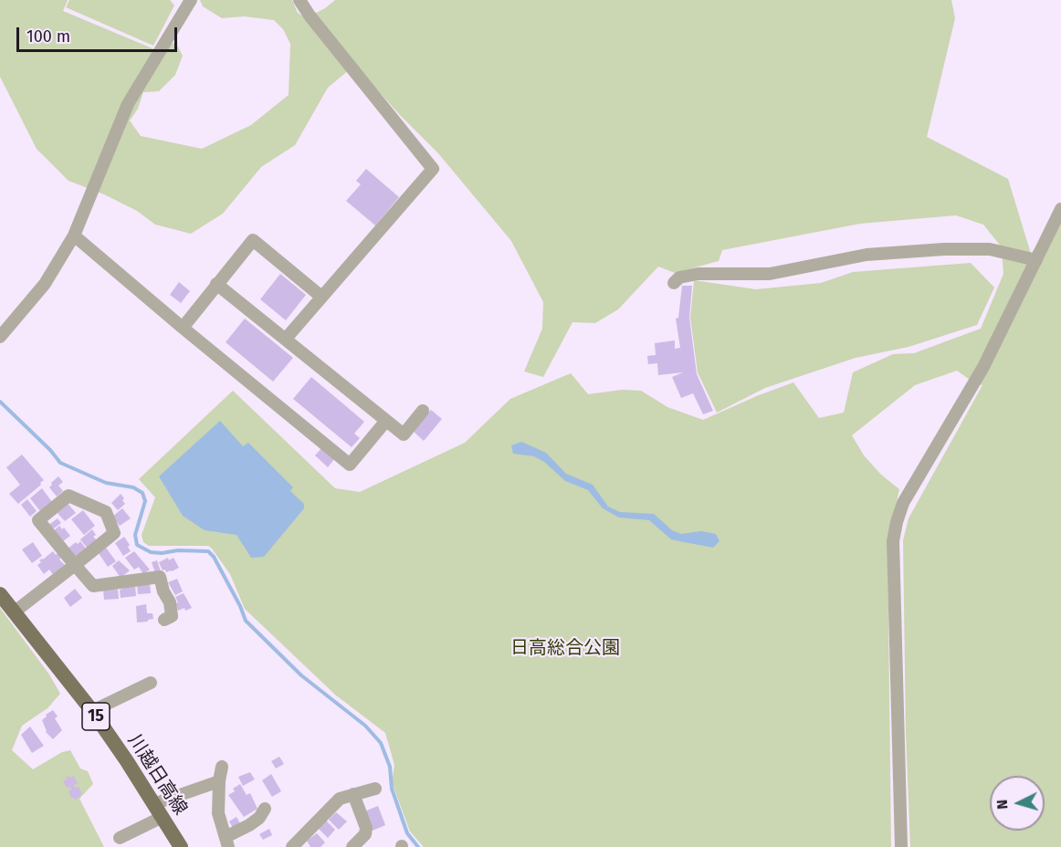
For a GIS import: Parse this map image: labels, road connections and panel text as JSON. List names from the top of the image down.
{
  "streets": {
    "main road": ["15", "川越日高線"]
  },
  "parks": ["日高総合公園"],
  "scale_bar": "100 m",
  "north": "left"
}
